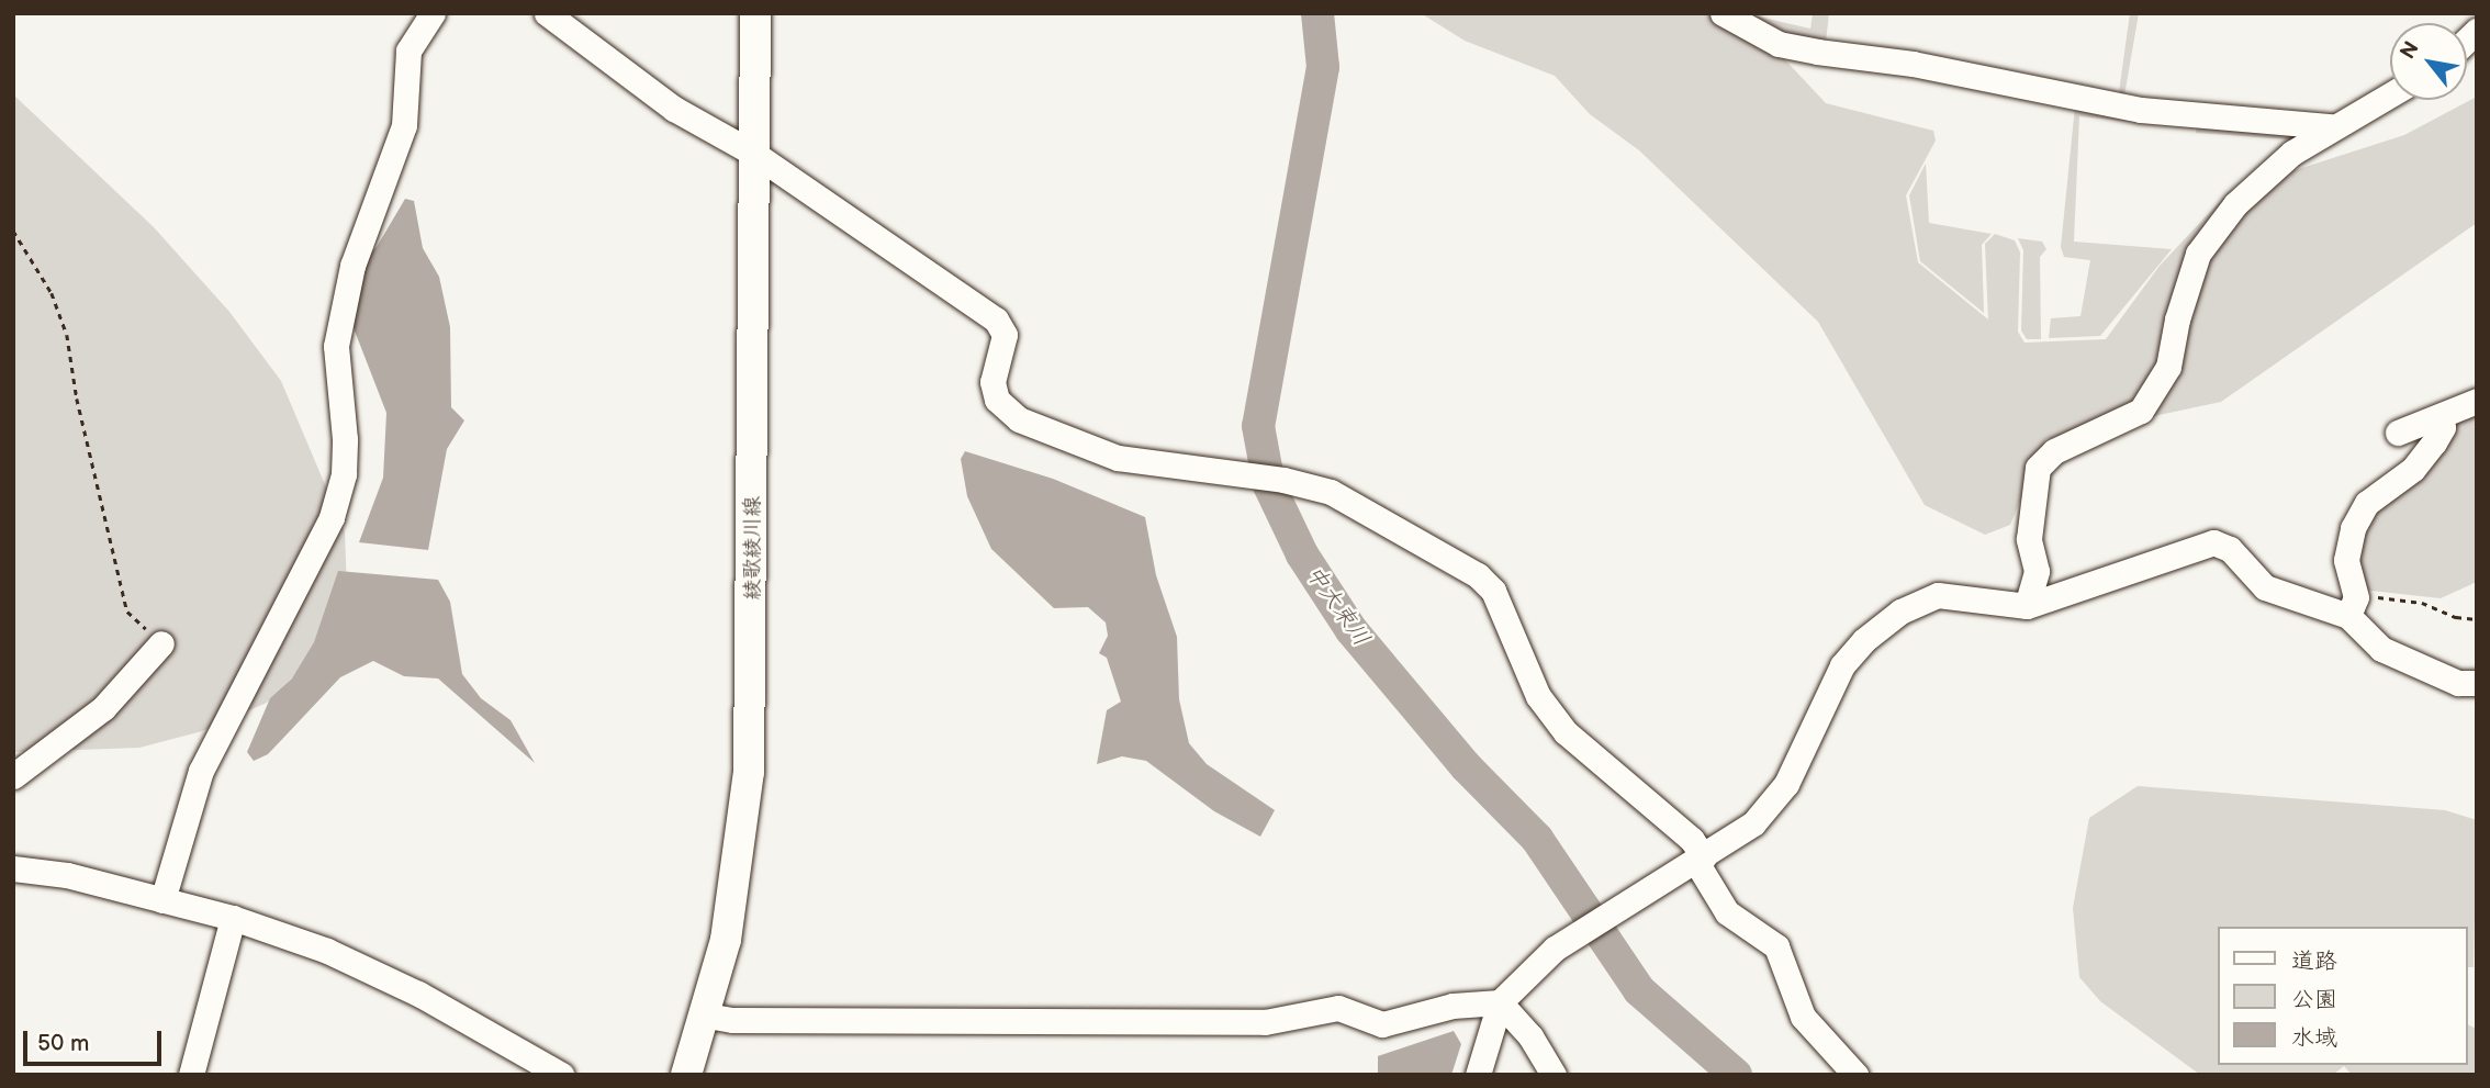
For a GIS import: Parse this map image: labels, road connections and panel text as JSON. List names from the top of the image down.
{
  "streets": {
    "main road": ["綾歌綾川線"]
  },
  "water": ["中大束川"],
  "legend": ["道路", "公園", "水域"],
  "scale_bar": "50 m",
  "north": "top left"
}
